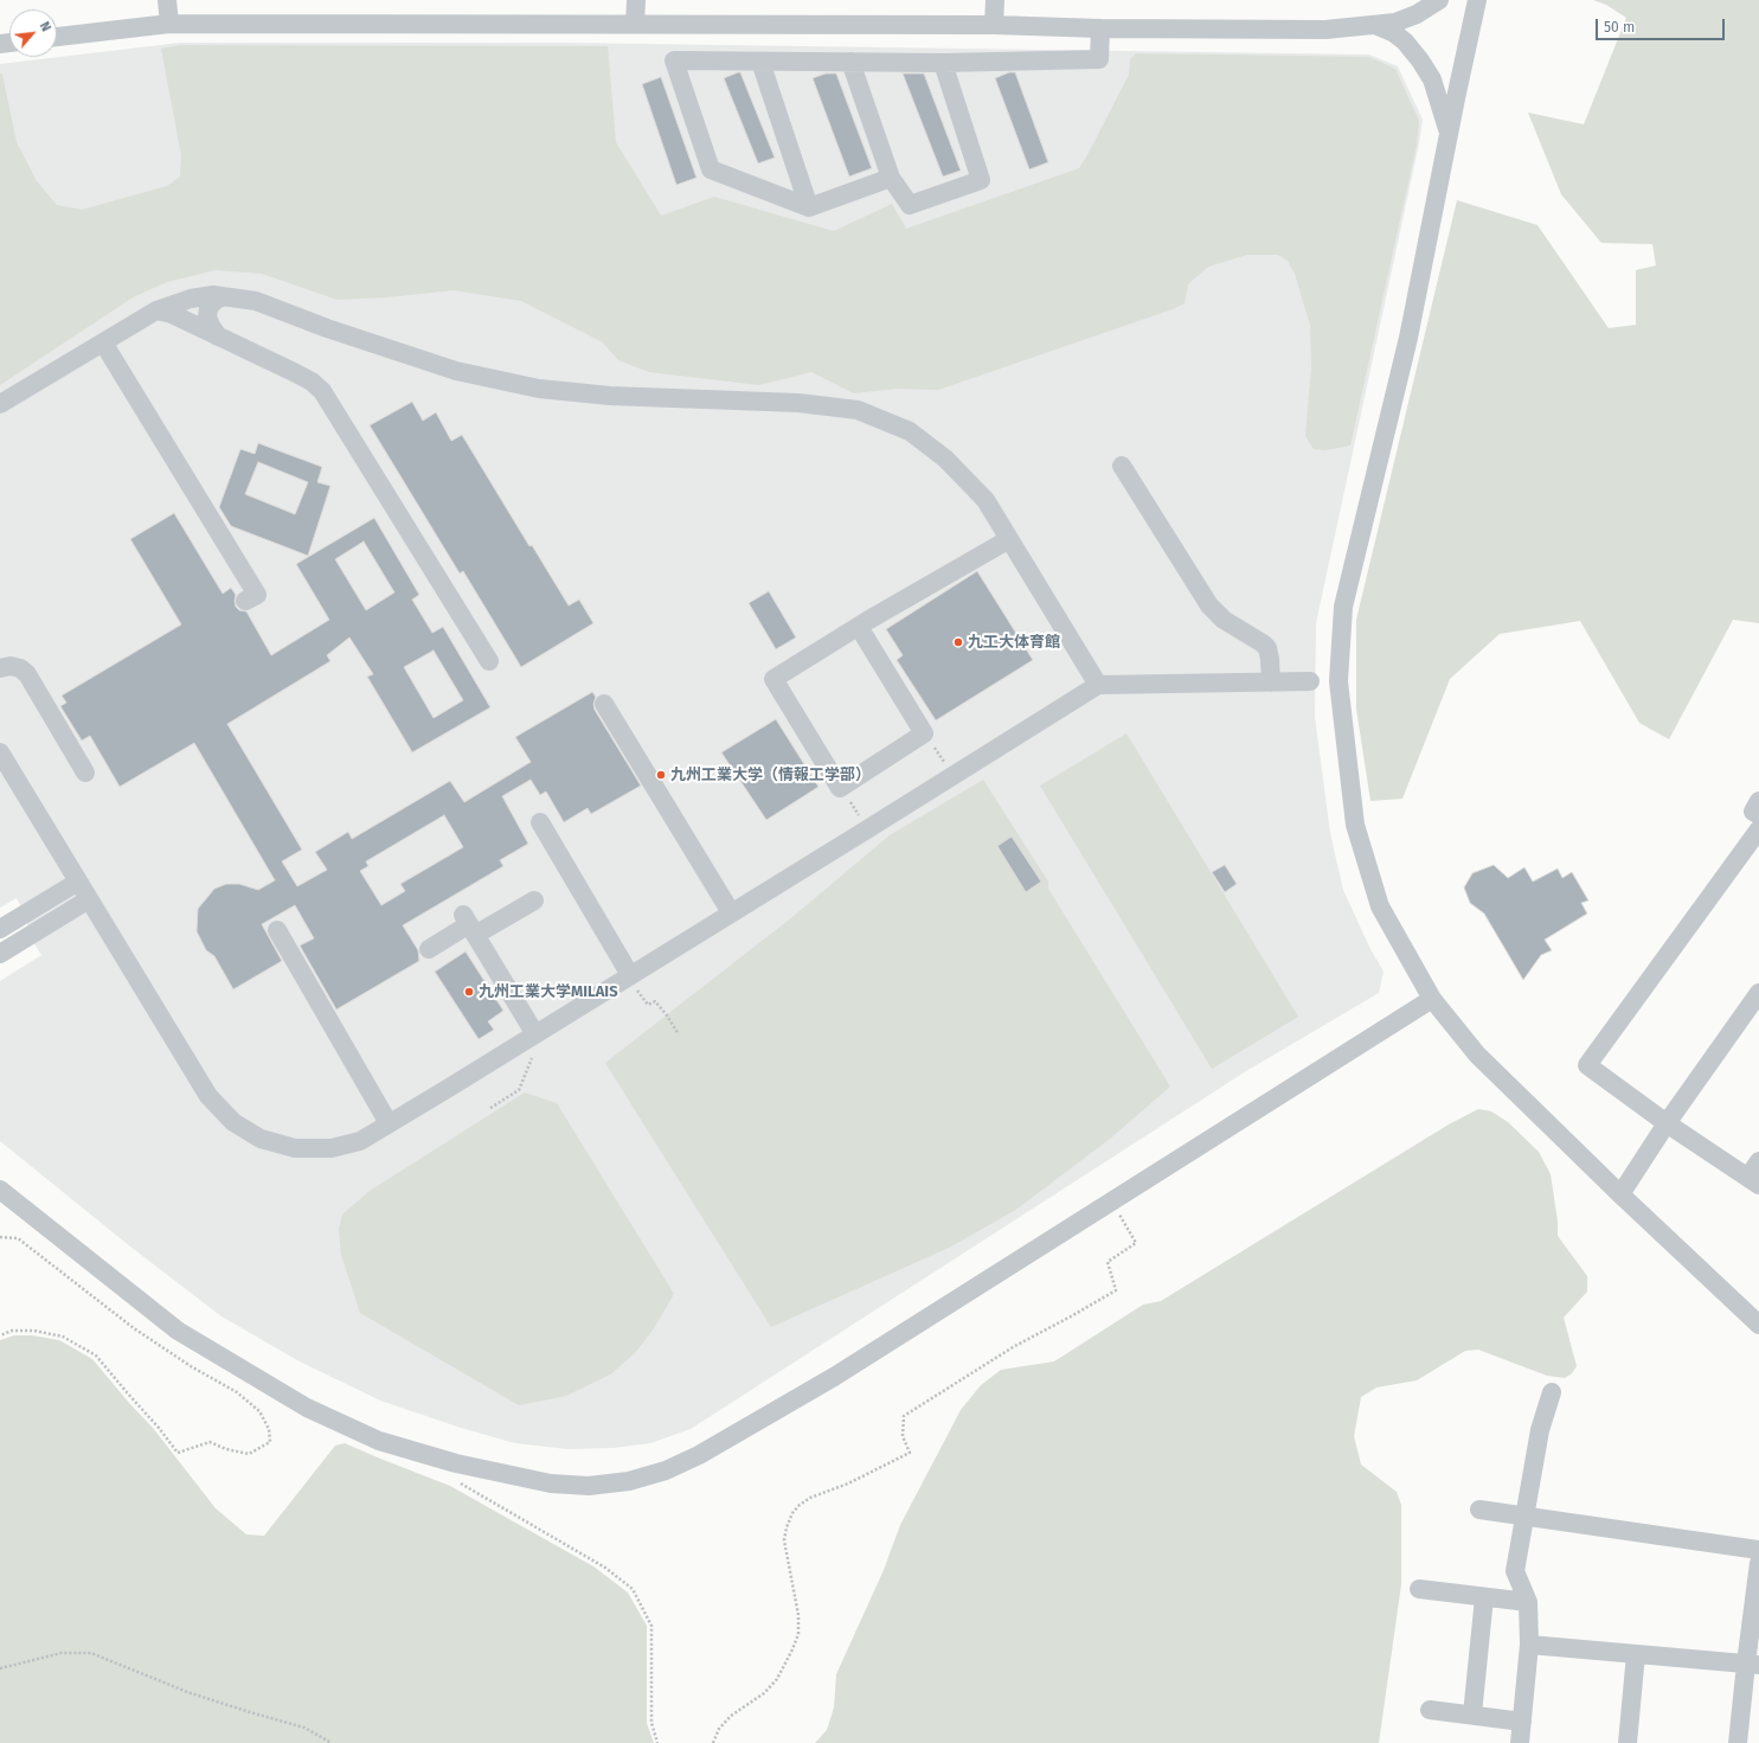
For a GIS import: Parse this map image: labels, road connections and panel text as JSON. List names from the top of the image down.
{
  "places": ["九工大体育館", "九州工業大学（情報工学部）", "九州工業大学MILAIS"],
  "scale_bar": "50 m",
  "north": "top right"
}
